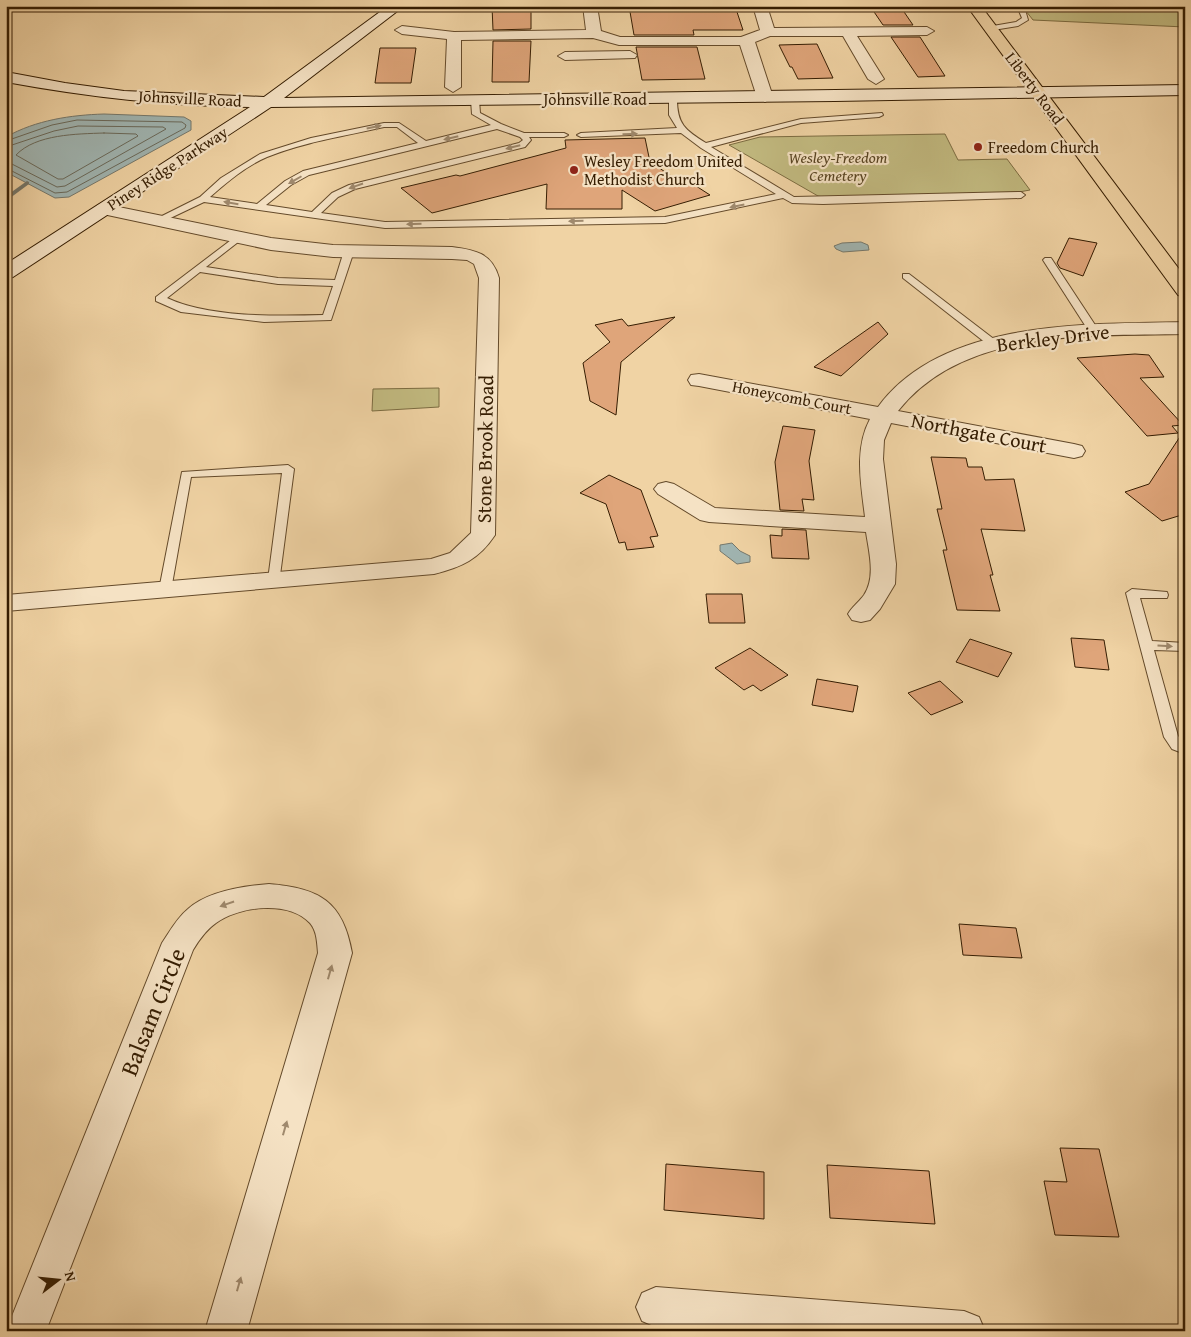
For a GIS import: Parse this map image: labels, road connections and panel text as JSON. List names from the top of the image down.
{
  "streets": {
    "main road": ["Liberty Road"],
    "street": [
      "Johnsville Road",
      "Piney Ridge Parkway",
      "Berkley Drive",
      "Honeycomb Court",
      "Northgate Court",
      "Stone Brook Road",
      "Balsam Circle"
    ]
  },
  "crossings": [
    ["Liberty Road", "Johnsville Road"],
    ["Johnsville Road", "Piney Ridge Parkway"],
    ["Piney Ridge Parkway", "Stone Brook Road"],
    ["Berkley Drive", "Honeycomb Court"],
    ["Berkley Drive", "Northgate Court"],
    ["Honeycomb Court", "Northgate Court"]
  ],
  "parks": ["Wesley-Freedom Cemetery"],
  "places": ["Freedom Church", "Wesley Freedom United Methodist Church"],
  "north": "right"
}
